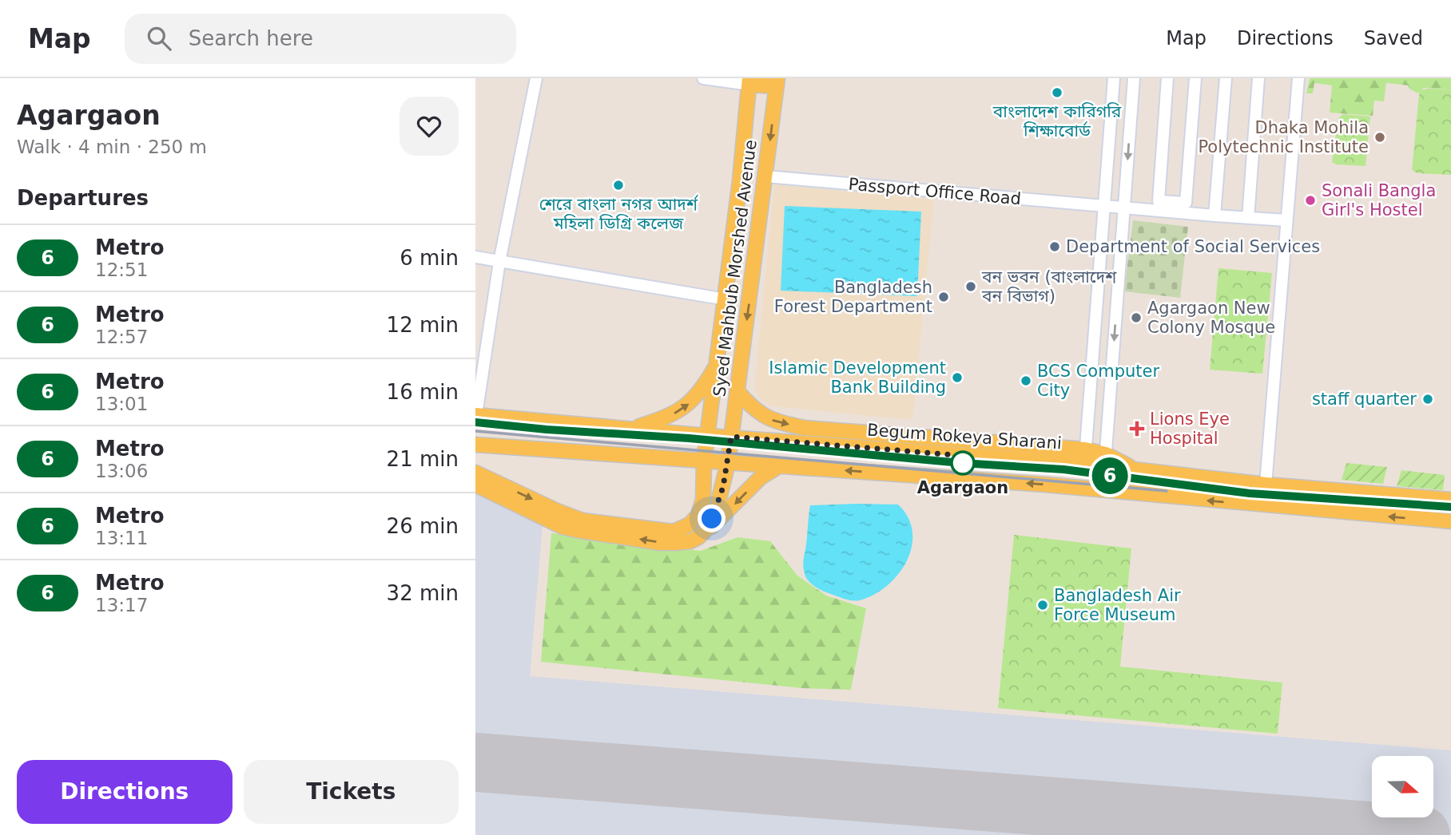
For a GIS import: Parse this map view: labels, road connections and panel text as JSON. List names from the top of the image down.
{
  "streets": {
    "main road": ["Syed Mahbub Morshed Avenue", "Begum Rokeya Sharani"],
    "street": ["Passport Office Road"]
  },
  "crossings": [
    ["Passport Office Road", "Syed Mahbub Morshed Avenue"],
    ["Syed Mahbub Morshed Avenue", "Begum Rokeya Sharani"]
  ],
  "places": {
    "other": [
      "বাংলাদেশ কারিগরি শিক্ষাবোর্ড",
      "Dhaka Mohila Polytechnic Institute",
      "শেরে বাংলা নগর আদর্শ মহিলা ডিগ্রি কলেজ",
      "Sonali Bangla Girl's Hostel",
      "Department of Social Services",
      "বন ভবন (বাংলাদেশ বন বিভাগ)",
      "Bangladesh Forest Department",
      "Agargaon New Colony Mosque",
      "Islamic Development Bank Building",
      "BCS Computer City",
      "staff quarter",
      "Agargaon",
      "Bangladesh Air Force Museum"
    ],
    "health": ["Lions Eye Hospital"]
  },
  "lines": ["metro line 6"],
  "north": "right",
  "page": {
    "header": "Map",
    "search": "Search here",
    "nav": ["Map", "Directions", "Saved"],
    "heading": [
      ["Agargaon", "Walk · 4 min · 250 m"],
      "Departures"
    ],
    "on_map": "6",
    "list": [
      {
        "mark": "6",
        "name": "Metro",
        "note": "12:51",
        "value": "6 min"
      },
      {
        "mark": "6",
        "name": "Metro",
        "note": "12:57",
        "value": "12 min"
      },
      {
        "mark": "6",
        "name": "Metro",
        "note": "13:01",
        "value": "16 min"
      },
      {
        "mark": "6",
        "name": "Metro",
        "note": "13:06",
        "value": "21 min"
      },
      {
        "mark": "6",
        "name": "Metro",
        "note": "13:11",
        "value": "26 min"
      },
      {
        "mark": "6",
        "name": "Metro",
        "note": "13:17",
        "value": "32 min"
      }
    ],
    "buttons": ["Directions", "Tickets"]
  }
}
